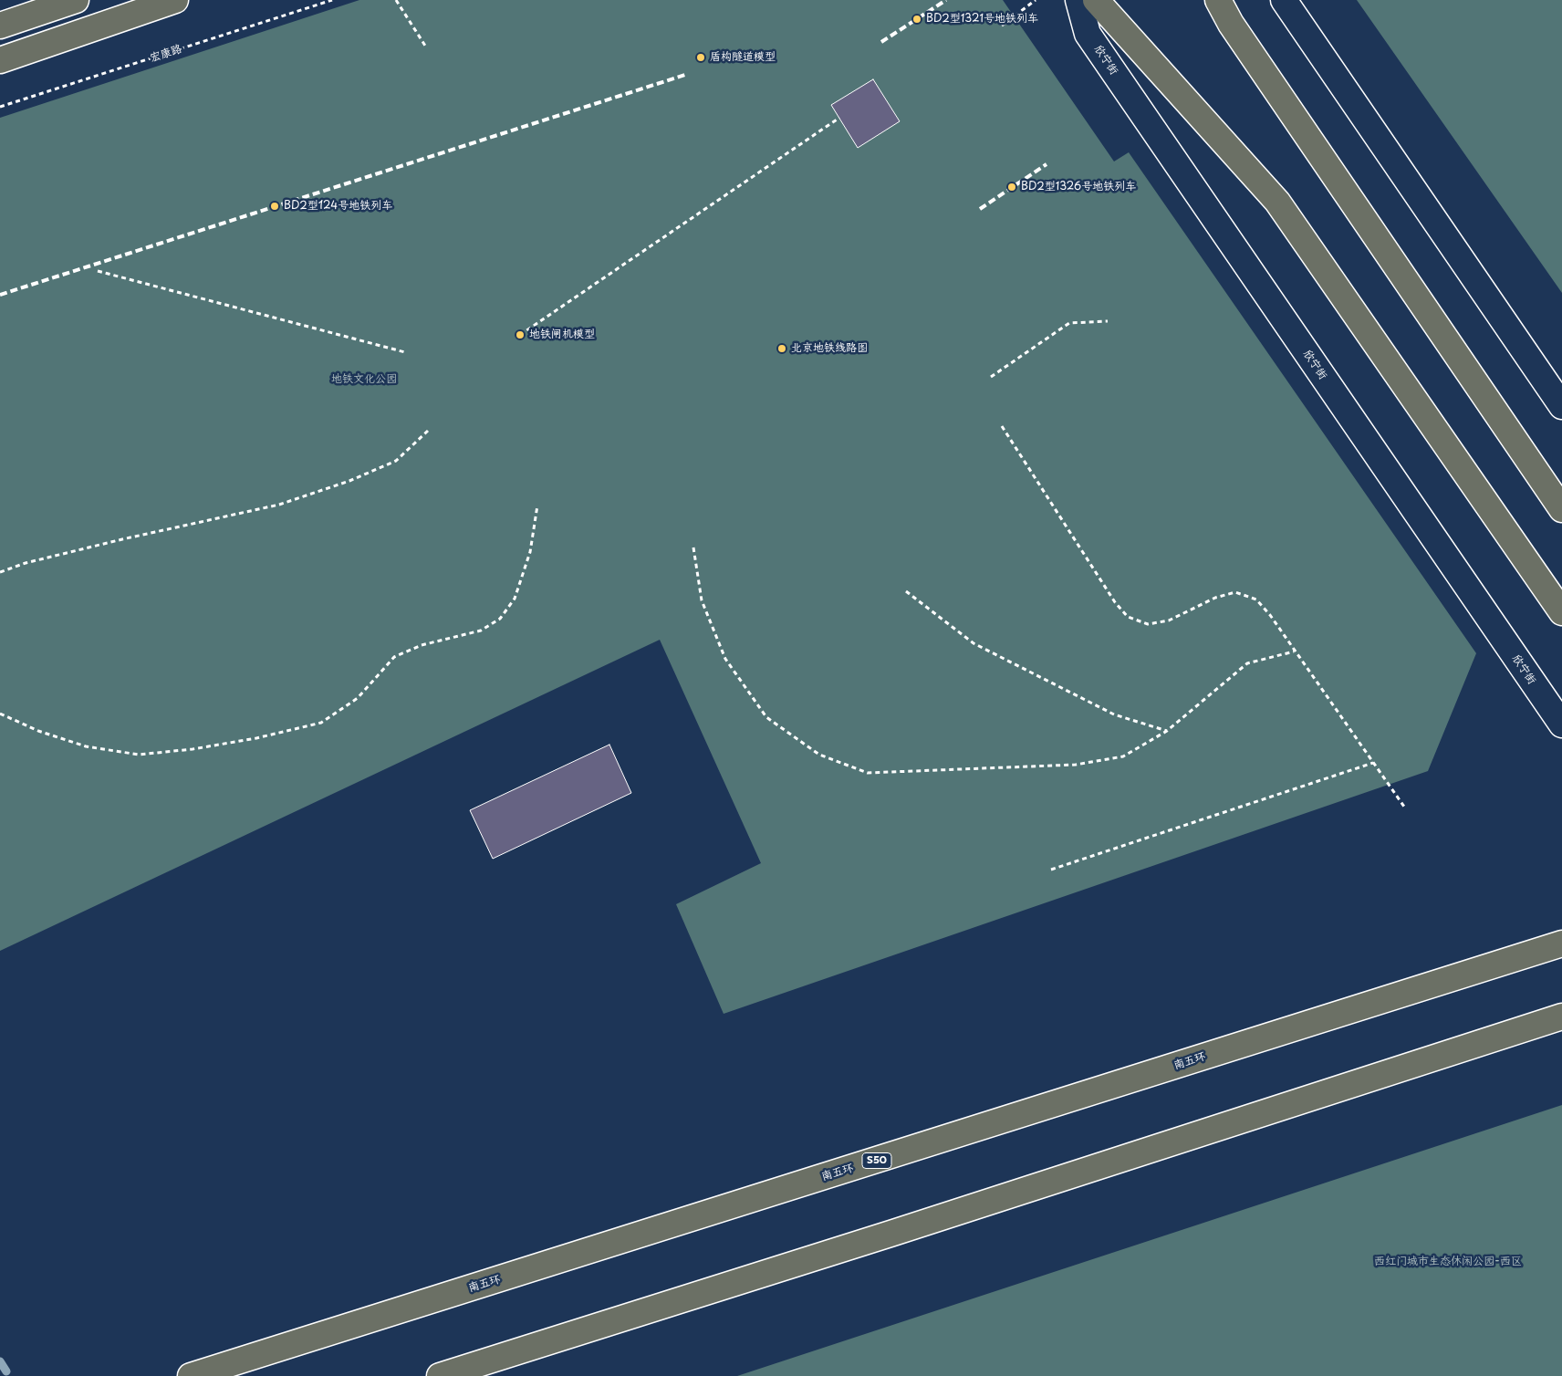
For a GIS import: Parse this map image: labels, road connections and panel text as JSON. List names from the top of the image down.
{
  "streets": {
    "main road": ["南五环", "S50"],
    "street": ["欣宁街"],
    "path": ["宏康路"]
  },
  "parks": ["地铁文化公园", "西红门城市生态休闲公园-西区"],
  "places": [
    "BD2型1321号地铁列车",
    "盾构隧道模型",
    "BD2型1326号地铁列车",
    "BD2型124号地铁列车",
    "地铁闸机模型",
    "北京地铁线路图"
  ]
}
